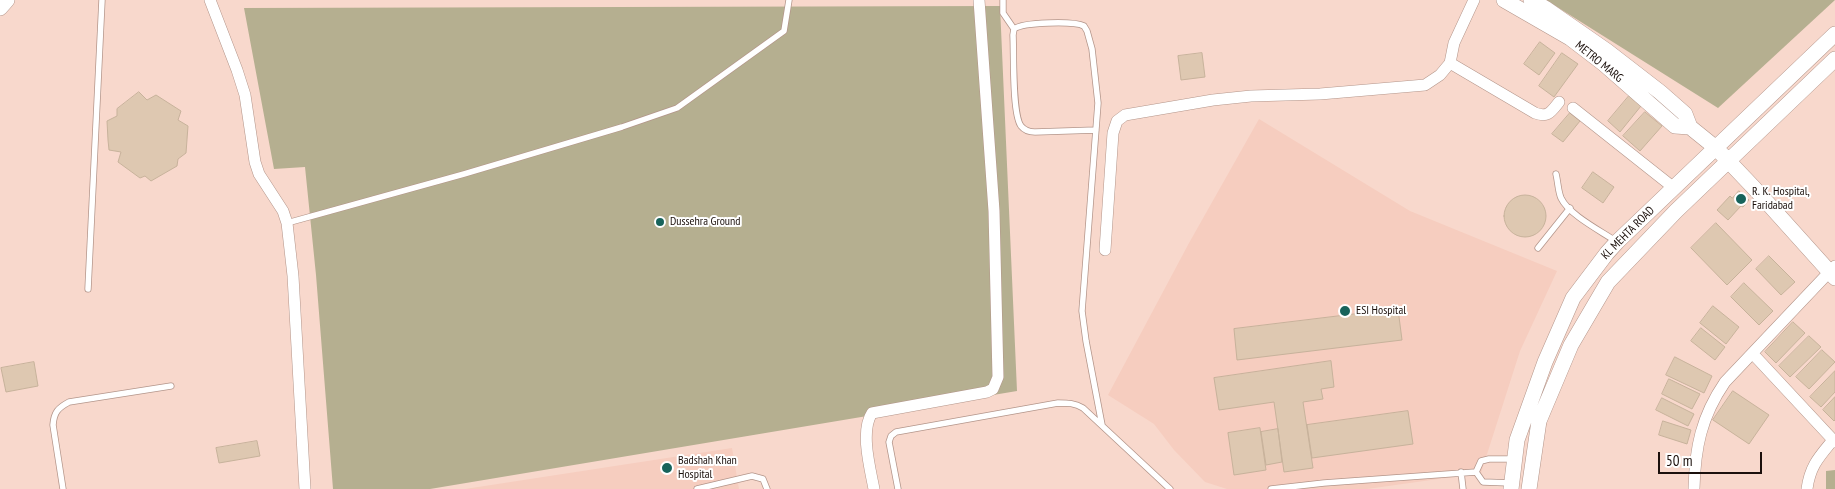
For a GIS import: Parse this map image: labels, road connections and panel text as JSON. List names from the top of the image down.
{
  "streets": {
    "street": ["METRO MARG", "KL MEHTA ROAD"]
  },
  "crossings": [
    ["METRO MARG", "KL MEHTA ROAD"]
  ],
  "places": [
    "R. K. Hospital, Faridabad",
    "Dussehra Ground",
    "ESI Hospital",
    "Badshah Khan Hospital"
  ],
  "scale_bar": "50 m"
}
